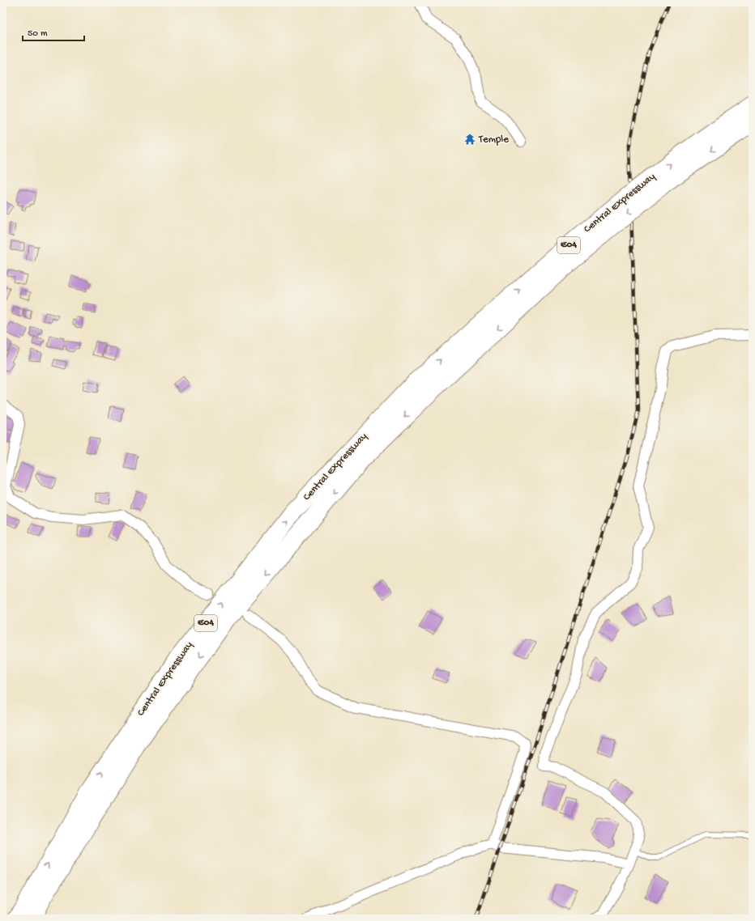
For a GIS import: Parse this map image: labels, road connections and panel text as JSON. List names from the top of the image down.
{
  "streets": {
    "highway": ["Central Expressway", "E04"]
  },
  "places": {
    "temple": ["Temple"]
  },
  "scale_bar": "50 m"
}
